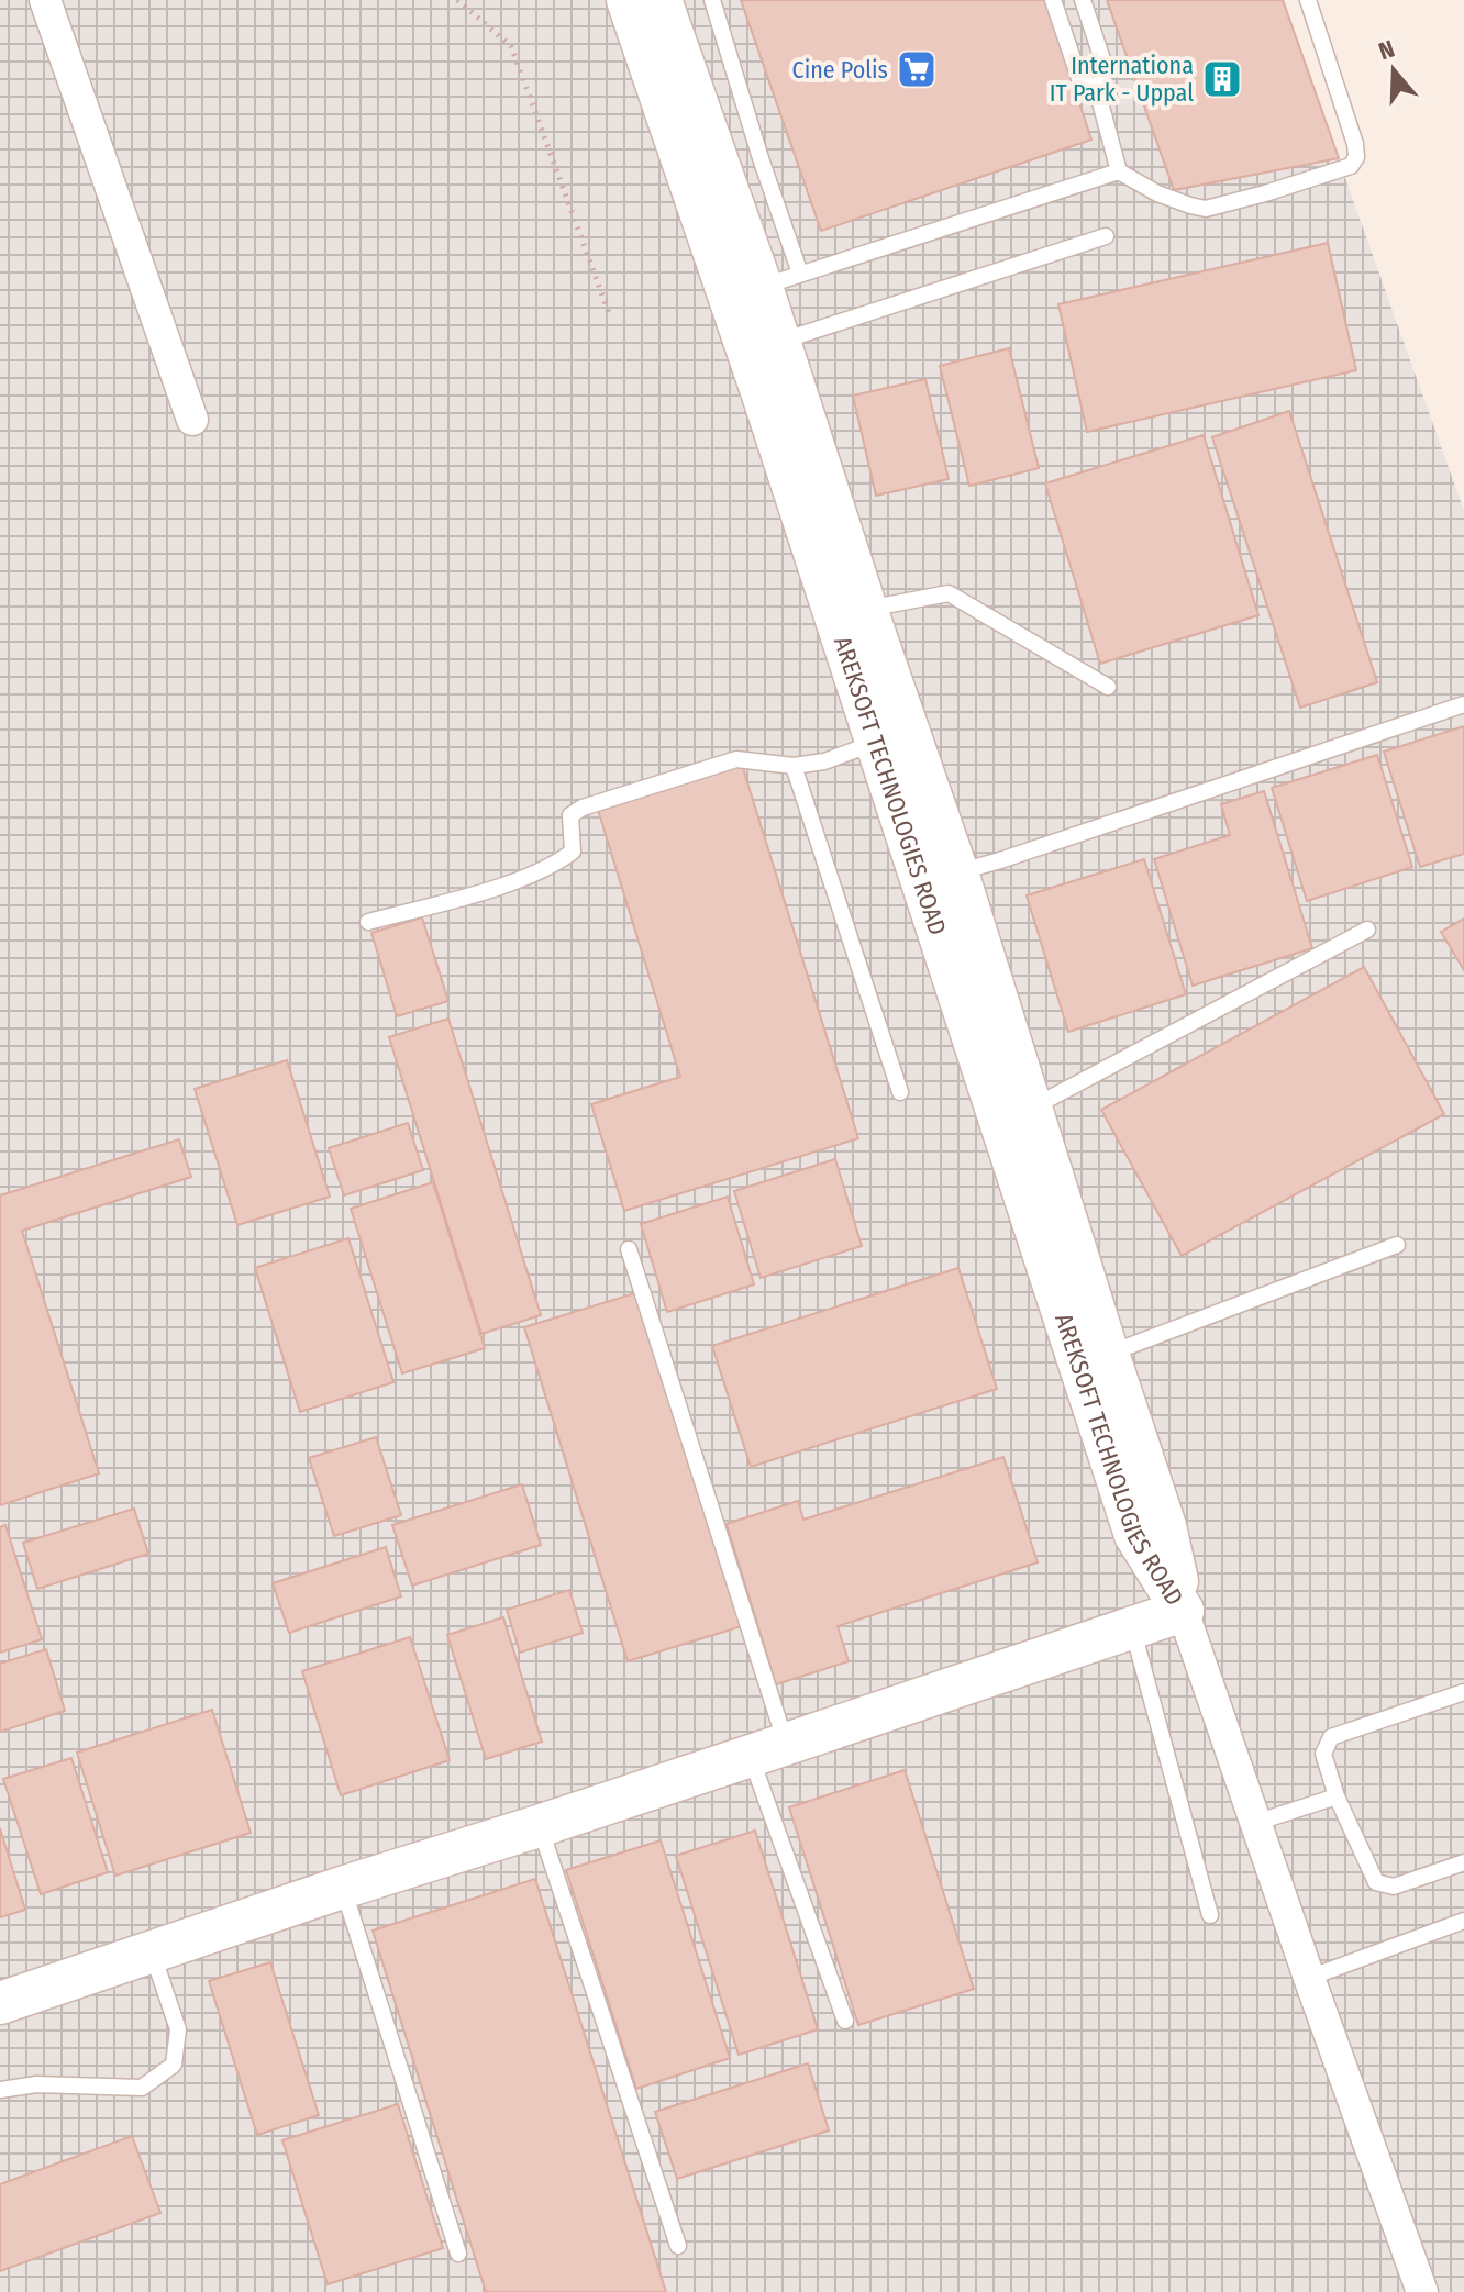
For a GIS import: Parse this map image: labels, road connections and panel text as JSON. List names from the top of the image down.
{
  "streets": {
    "street": ["AREKSOFT TECHNOLOGIES ROAD"]
  },
  "places": {
    "supermarket": ["Cine Polis"],
    "building": ["Internationa IT Park - Uppal"]
  },
  "north": "top"
}
